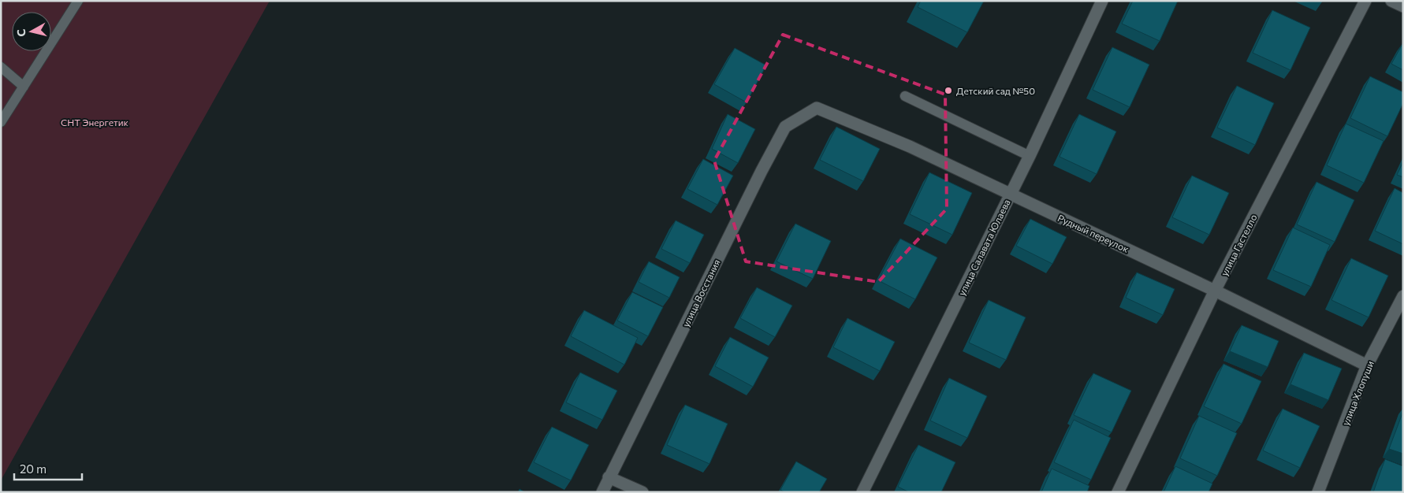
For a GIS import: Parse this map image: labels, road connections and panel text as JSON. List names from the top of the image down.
{
  "streets": {
    "street": [
      "Рудный переулок",
      "улица Гастелло",
      "улица Салавата Юлаева",
      "улица Восстания",
      "улица Хлопуши"
    ]
  },
  "crossings": [
    ["Рудный переулок", "улица Гастелло"],
    ["Рудный переулок", "улица Салавата Юлаева"],
    ["Рудный переулок", "улица Восстания"],
    ["Рудный переулок", "улица Хлопуши"]
  ],
  "parks": ["СНТ Энергетик"],
  "places": ["Детский сад №50"],
  "scale_bar": "20 m",
  "north": "left"
}
